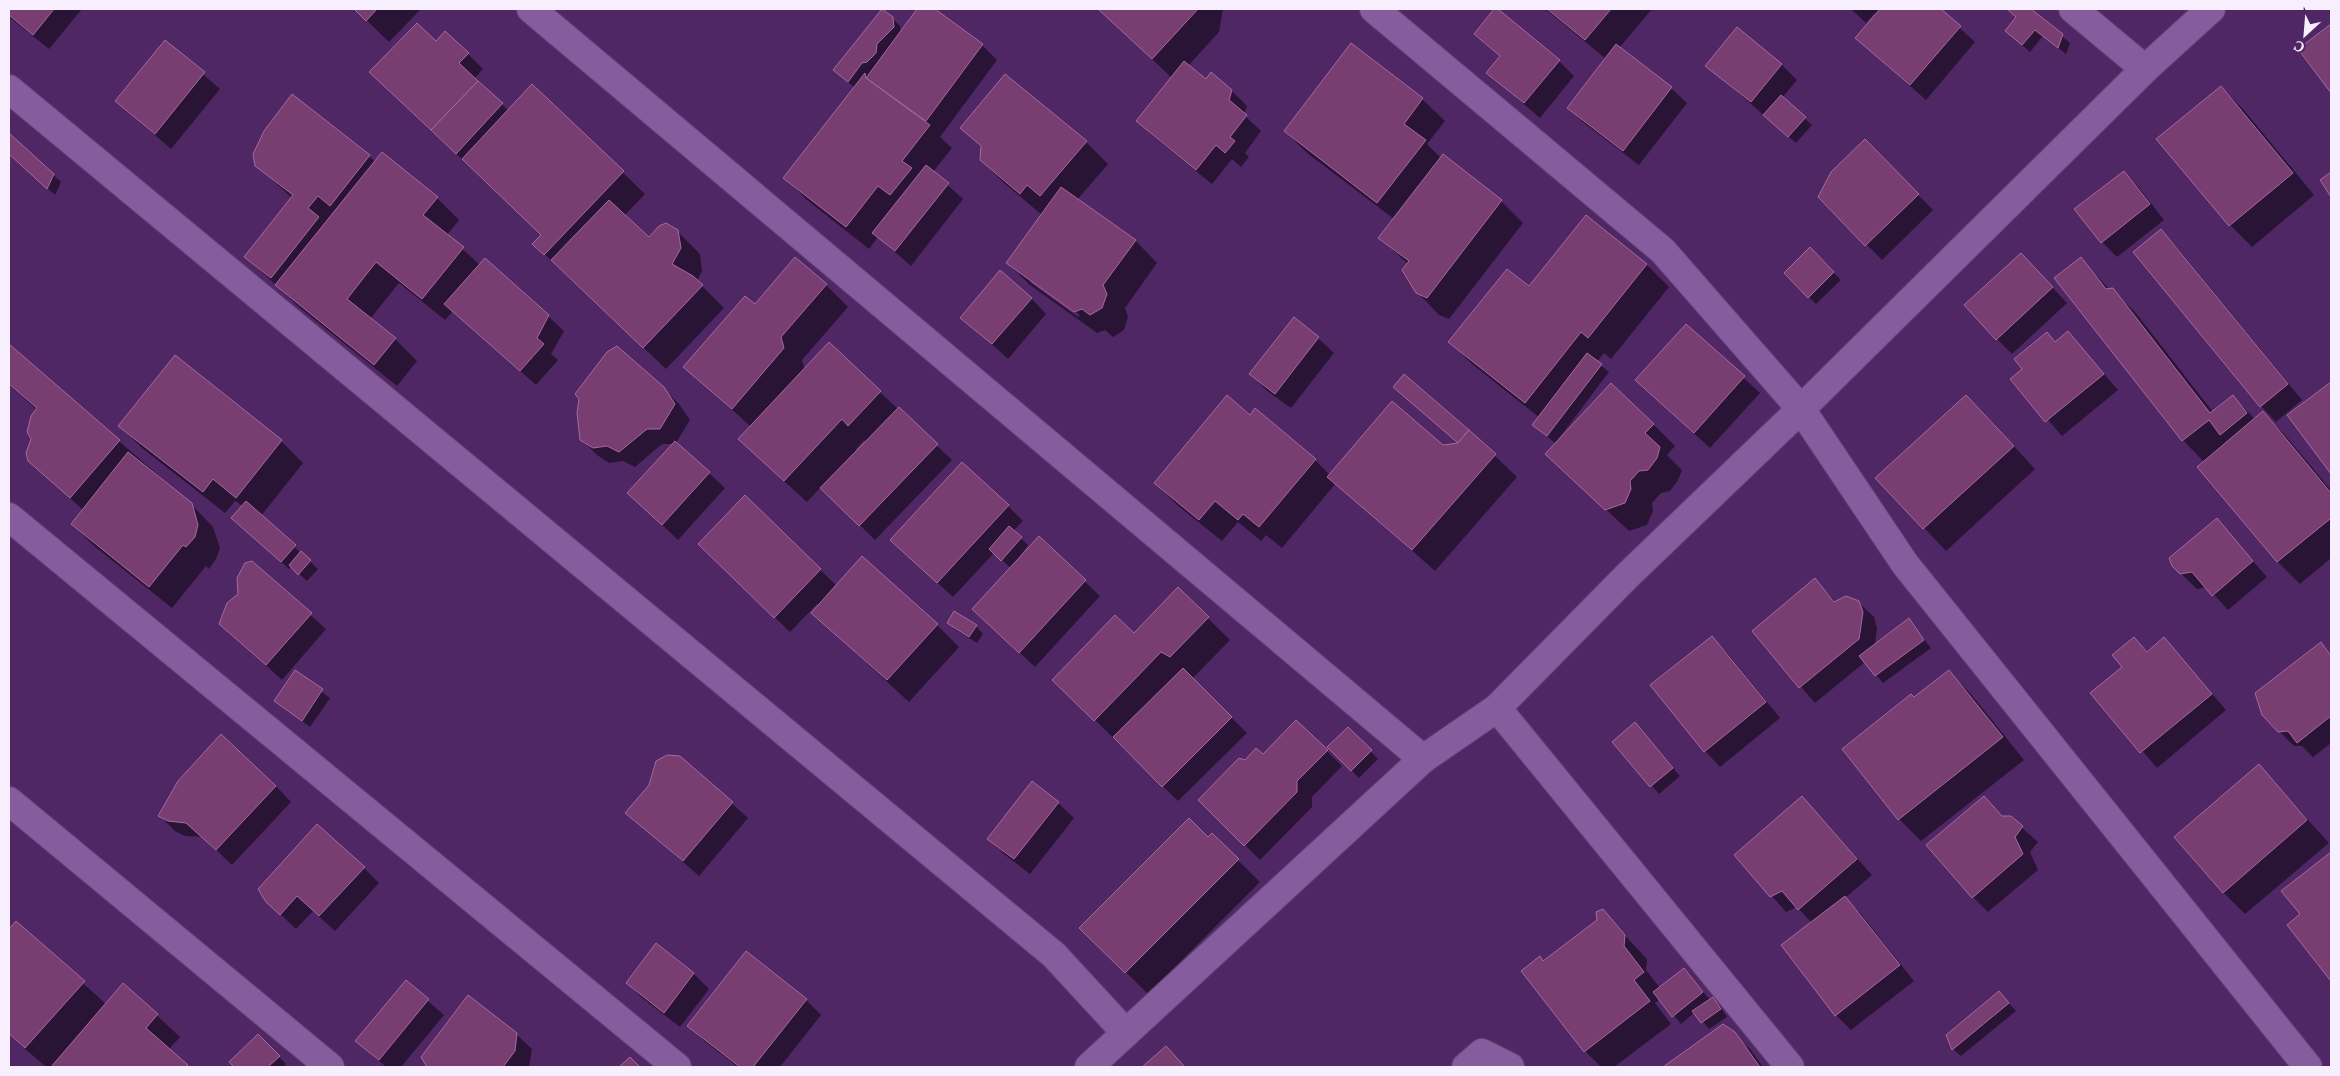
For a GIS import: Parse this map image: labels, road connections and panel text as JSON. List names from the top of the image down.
{
  "north": "bottom left"
}
